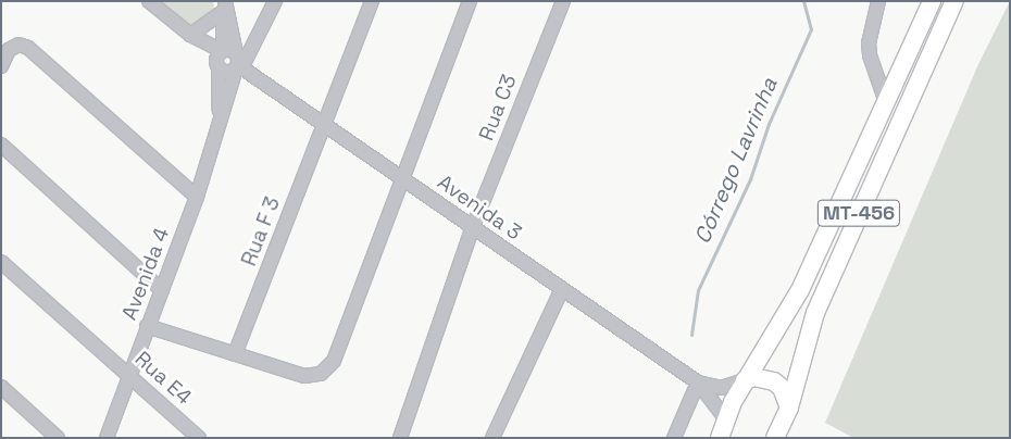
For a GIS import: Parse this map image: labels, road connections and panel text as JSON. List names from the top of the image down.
{
  "streets": {
    "main road": ["MT-456"],
    "street": [
      "Rua C3",
      "Avenida 3",
      "Rua F 3",
      "Avenida 4",
      "Rua E4"
    ]
  },
  "crossings": [
    ["Rua C3", "Avenida 3"],
    ["Avenida 3", "Rua F 3"],
    ["Avenida 3", "Avenida 4"],
    ["Avenida 4", "Rua E4"]
  ],
  "water": ["Córrego Lavrinha"]
}
